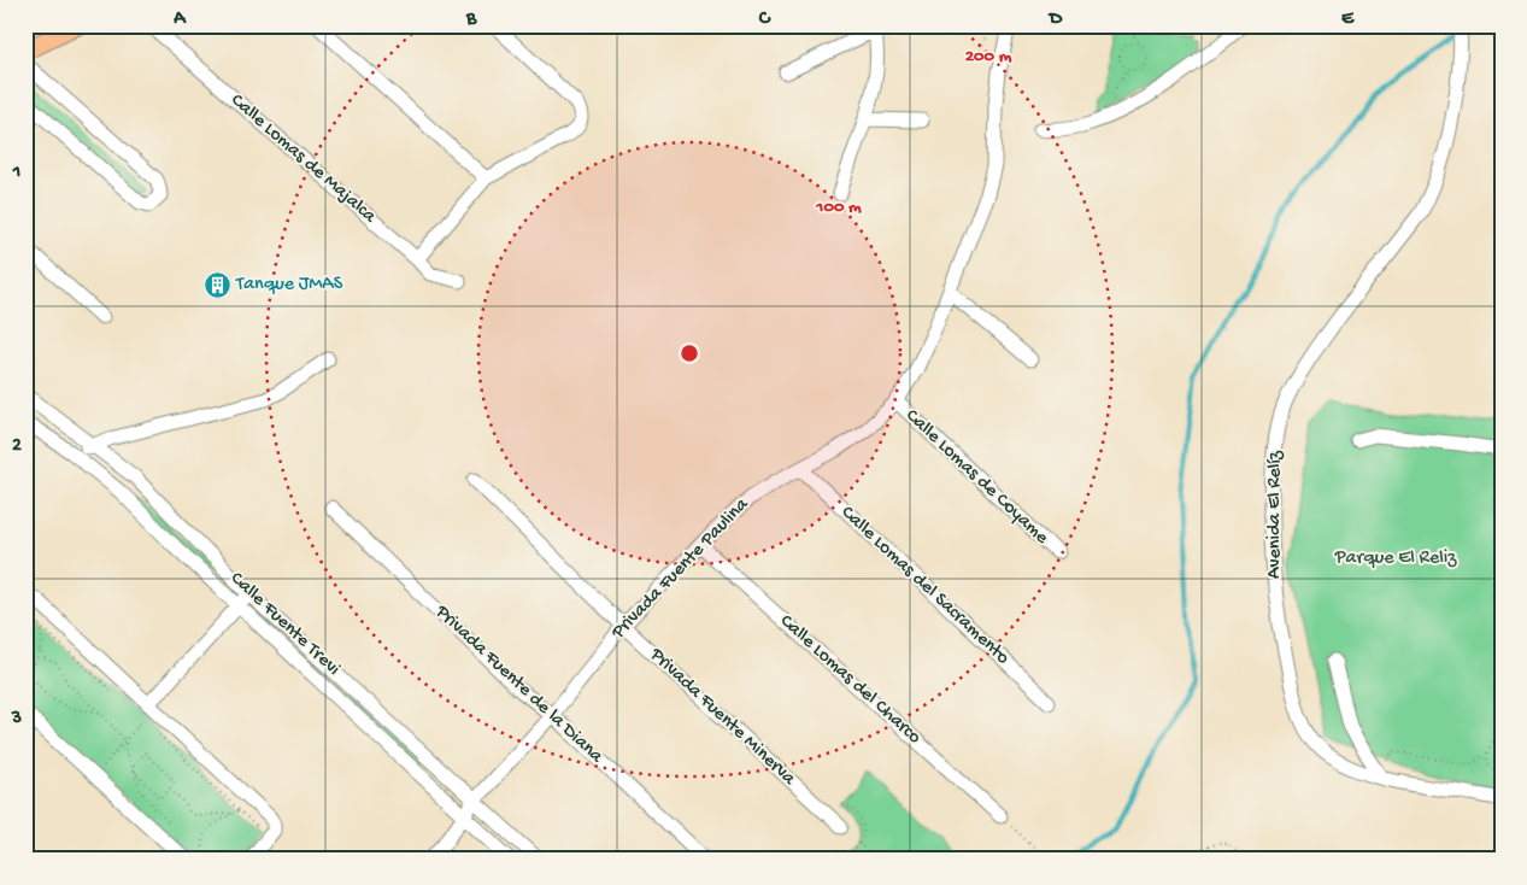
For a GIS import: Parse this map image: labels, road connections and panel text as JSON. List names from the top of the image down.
{
  "streets": {
    "street": [
      "Calle Lomas de Majalca",
      "Calle Lomas de Coyame",
      "Avenida El Relíz",
      "Privada Fuente Paulina",
      "Calle Lomas del Sacramento",
      "Calle Fuente Trevi",
      "Calle Lomas del Charco",
      "Privada Fuente de la Diana",
      "Privada Fuente Minerva"
    ]
  },
  "crossings": [
    ["Calle Lomas de Coyame", "Privada Fuente Paulina"],
    ["Privada Fuente Paulina", "Calle Lomas del Sacramento"],
    ["Privada Fuente Paulina", "Calle Fuente Trevi"],
    ["Privada Fuente Paulina", "Calle Lomas del Charco"],
    ["Privada Fuente Paulina", "Privada Fuente de la Diana"],
    ["Privada Fuente Paulina", "Privada Fuente Minerva"]
  ],
  "parks": ["Parque El Reliz"],
  "places": {
    "building": ["Tanque JMAS"]
  },
  "grid": {
    "columns": [
      "A",
      "B",
      "C",
      "D",
      "E"
    ],
    "rows": ["1", "2", "3"]
  },
  "rings": ["200 m", "100 m"]
}
